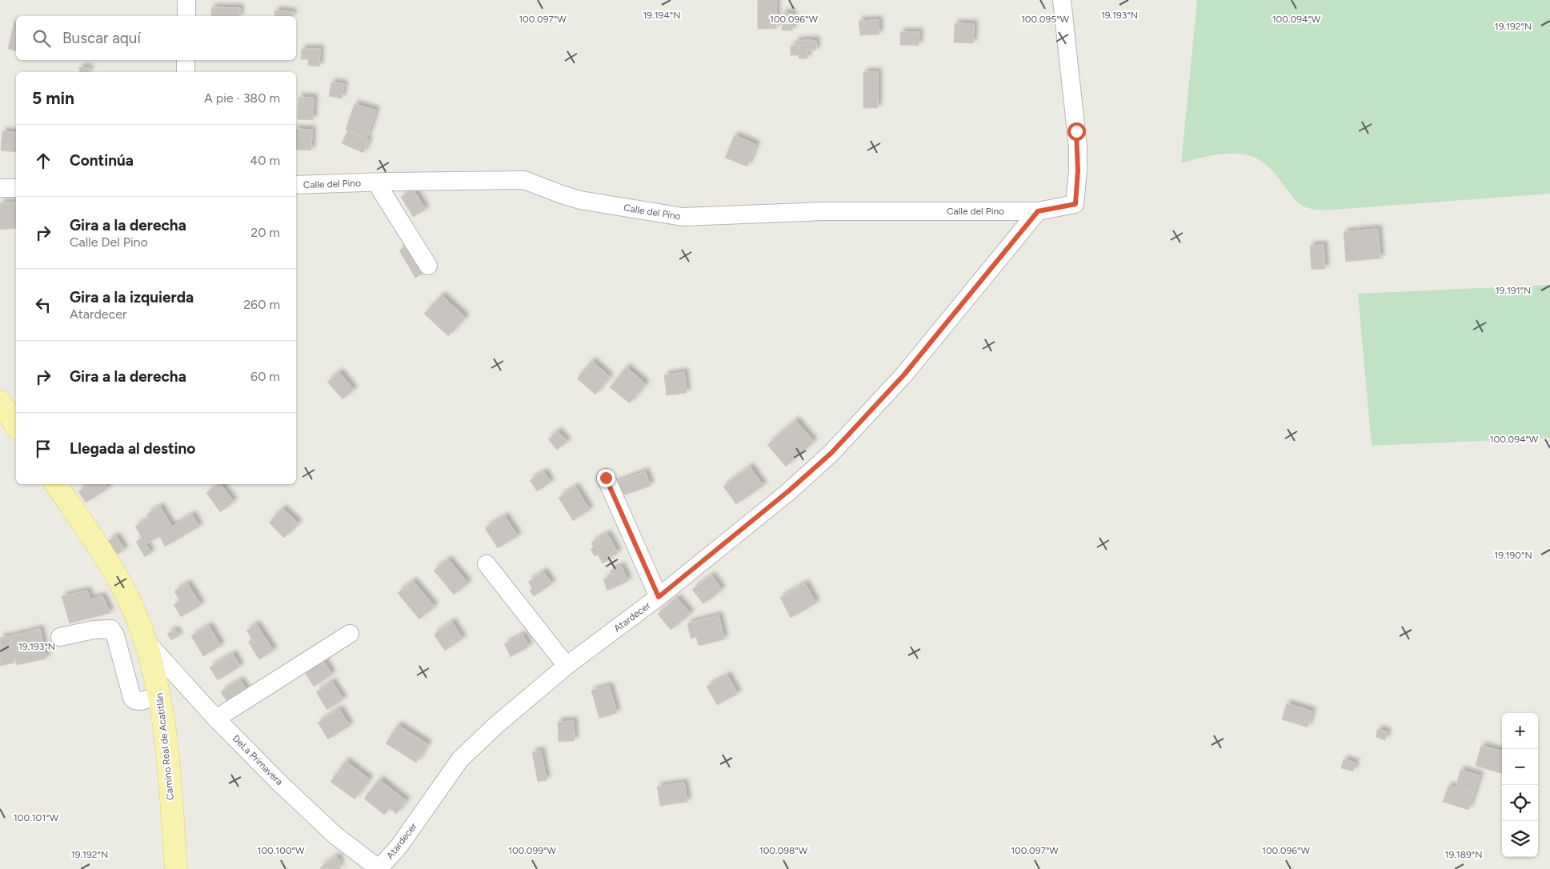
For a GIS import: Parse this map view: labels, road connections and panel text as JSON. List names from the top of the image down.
{
  "streets": {
    "main road": ["Camino Real de Acatitlán"],
    "street": ["Calle del Pino", "Atardecer", "DeLa Primavera"]
  },
  "crossings": [
    ["Calle del Pino", "Atardecer"],
    ["Atardecer", "DeLa Primavera"],
    ["Camino Real de Acatitlán", "DeLa Primavera"]
  ],
  "page": {
    "search": "Buscar aquí",
    "heading": ["5 min", "A pie · 380 m"],
    "list": [
      ["Continúa", "40 m"],
      ["Gira a la derecha", "Calle Del Pino", "20 m"],
      ["Gira a la izquierda", "Atardecer", "260 m"],
      ["Gira a la derecha", "60 m"],
      "Llegada al destino"
    ],
    "map_buttons": ["+", "−"]
  },
  "coordinates": [
    "19.194°N",
    "19.193°N",
    "100.097°W",
    "100.096°W",
    "100.095°W",
    "100.094°W",
    "19.192°N",
    "19.191°N",
    "19.190°N",
    "100.101°W",
    "100.100°W",
    "100.099°W",
    "100.098°W",
    "19.189°N"
  ]
}
